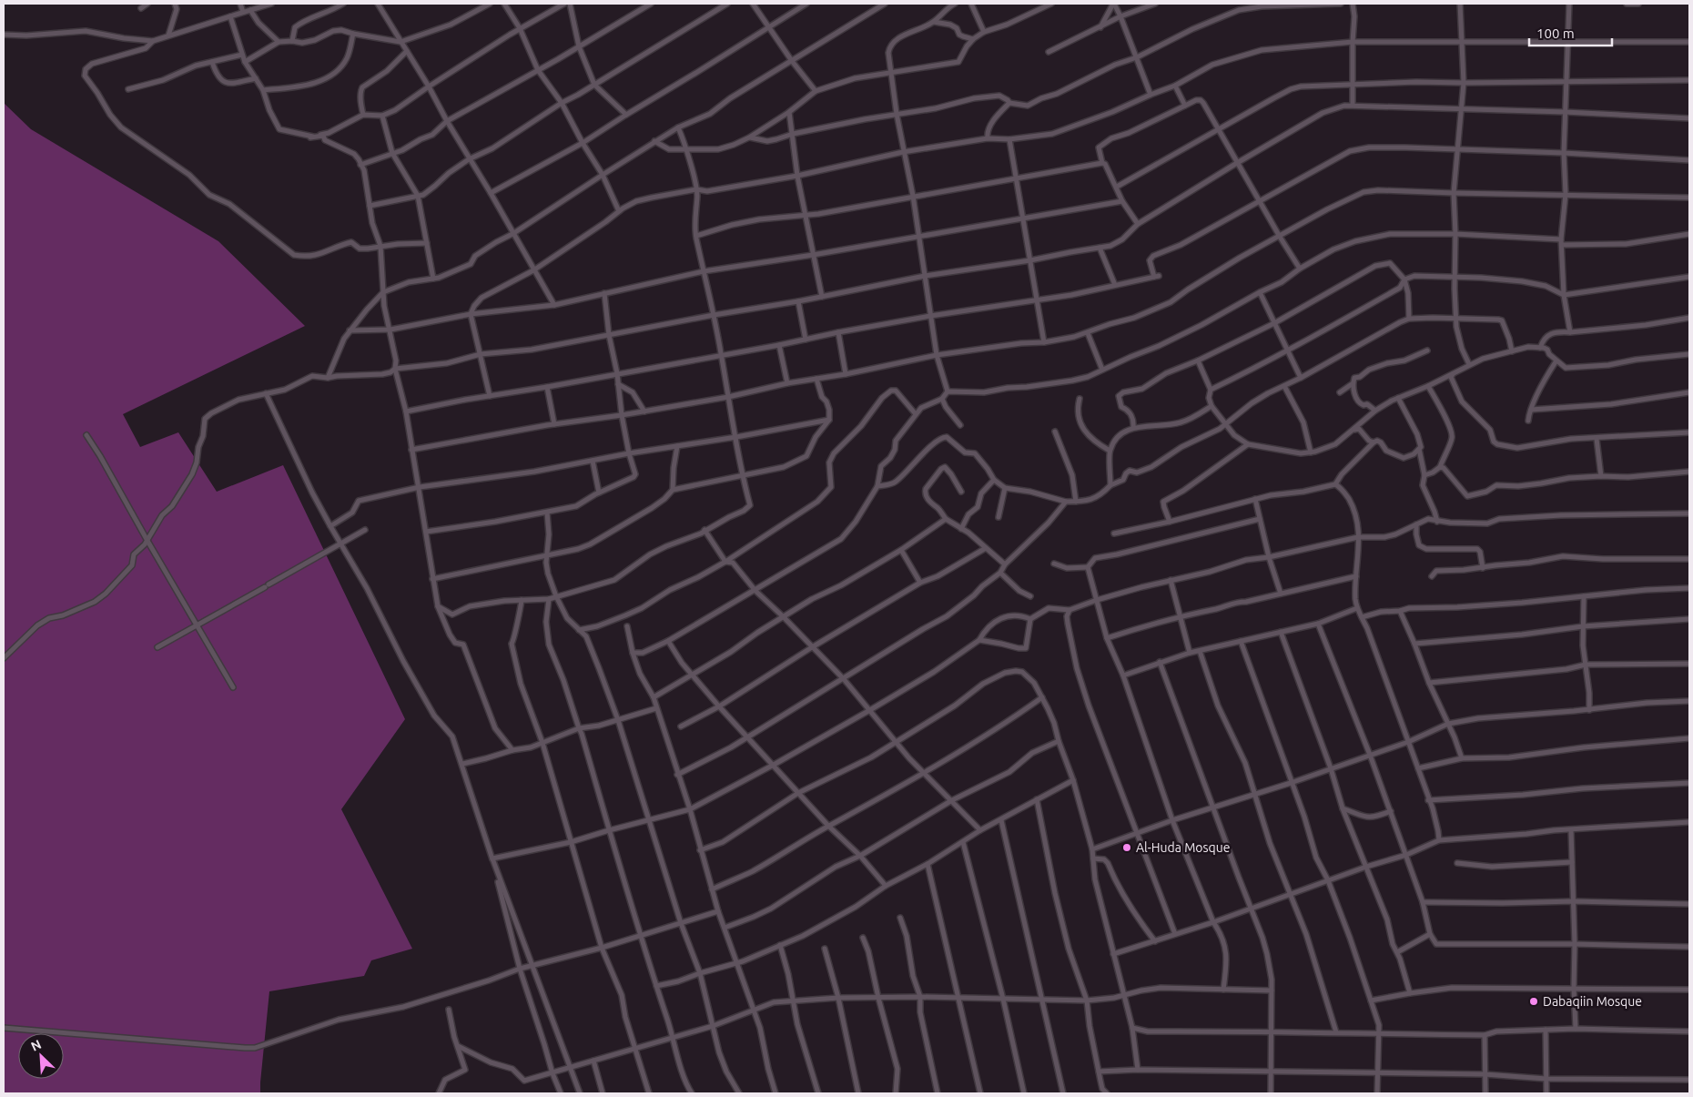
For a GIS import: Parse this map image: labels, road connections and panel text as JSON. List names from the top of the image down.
{
  "places": ["Al-Huda Mosque", "Dabaqiin Mosque"],
  "scale_bar": "100 m",
  "north": "top left"
}
